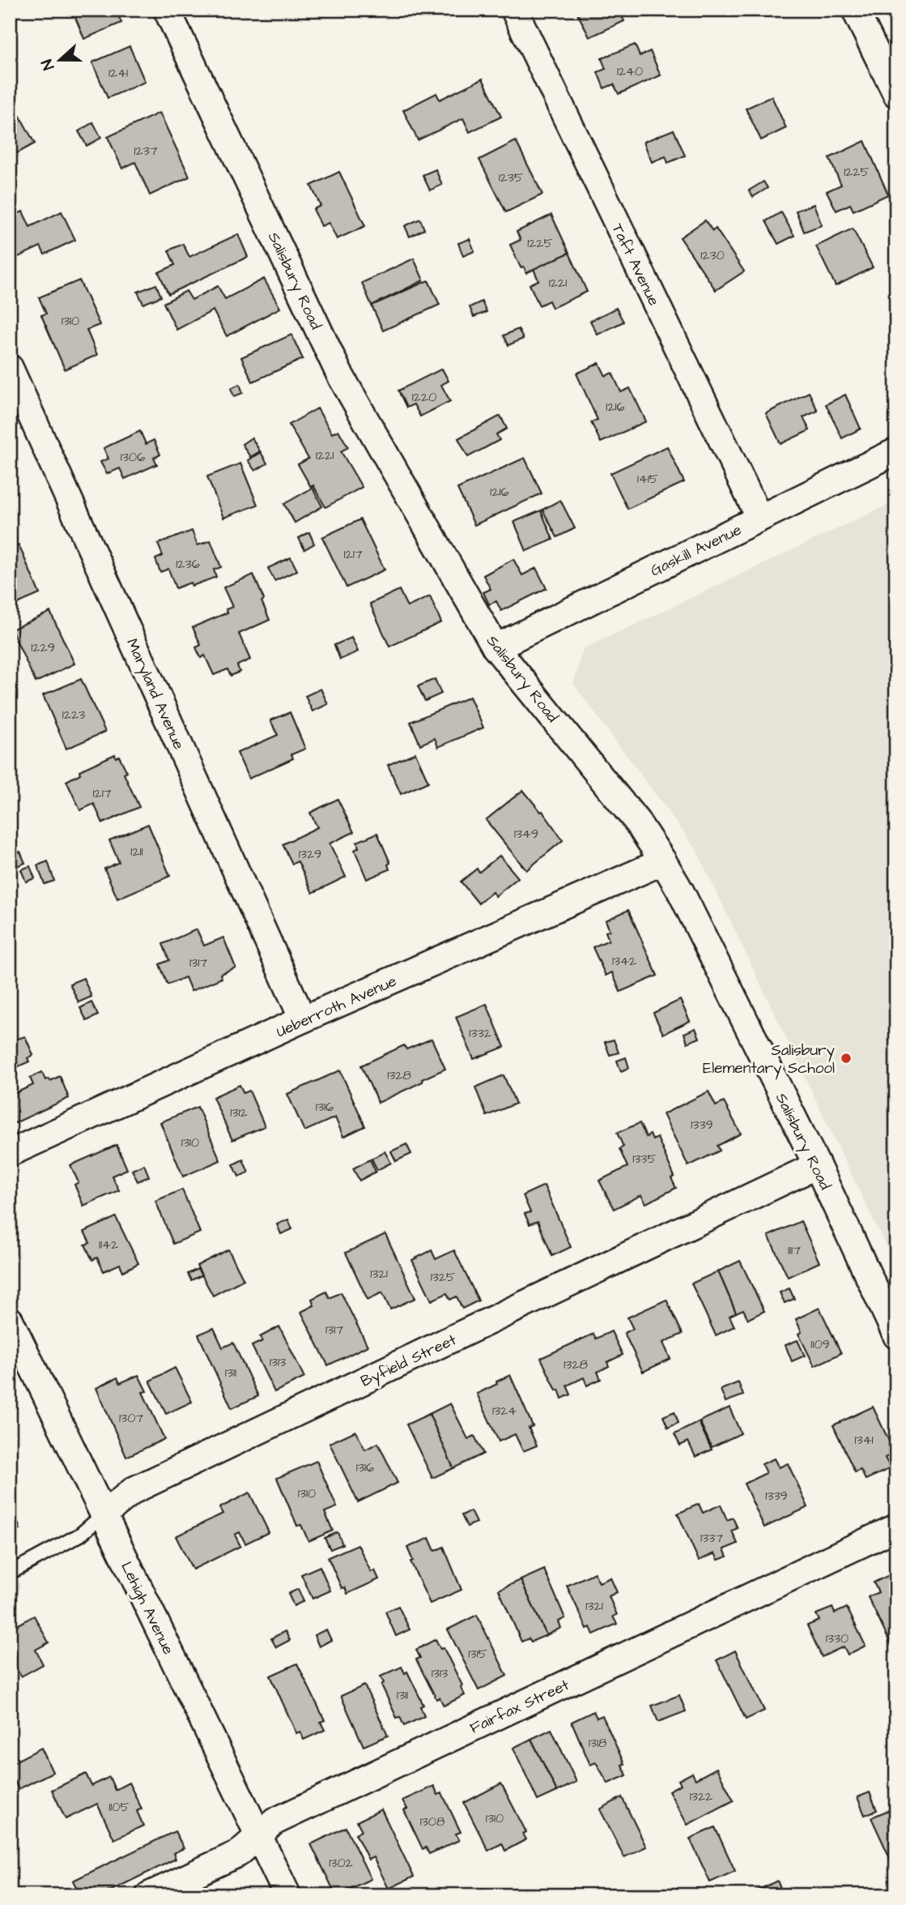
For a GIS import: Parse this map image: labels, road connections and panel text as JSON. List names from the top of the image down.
{
  "streets": {
    "street": [
      "Taft Avenue",
      "Salisbury Road",
      "Gaskill Avenue",
      "Maryland Avenue",
      "Ueberroth Avenue",
      "Byfield Street",
      "Lehigh Avenue",
      "Fairfax Street"
    ]
  },
  "crossings": [
    ["Taft Avenue", "Gaskill Avenue"],
    ["Salisbury Road", "Gaskill Avenue"],
    ["Salisbury Road", "Ueberroth Avenue"],
    ["Salisbury Road", "Byfield Street"],
    ["Maryland Avenue", "Ueberroth Avenue"],
    ["Byfield Street", "Lehigh Avenue"],
    ["Lehigh Avenue", "Fairfax Street"]
  ],
  "places": ["Salisbury Elementary School"],
  "house_numbers": [
    "1240",
    "1241",
    "1237",
    "1225",
    "1235",
    "1225",
    "1230",
    "1221",
    "1310",
    "1220",
    "1216",
    "1221",
    "1306",
    "1415",
    "1216",
    "1217",
    "1236",
    "1229",
    "1223",
    "1217",
    "1349",
    "1211",
    "1329",
    "1342",
    "1317",
    "1332",
    "1328",
    "1316",
    "1312",
    "1339",
    "1310",
    "1335",
    "1142",
    "1117",
    "1321",
    "1325",
    "1317",
    "1109",
    "1313",
    "1328",
    "1311",
    "1324",
    "1307",
    "1341",
    "1316",
    "1310",
    "1339",
    "1337",
    "1321",
    "1330",
    "1315",
    "1313",
    "1311",
    "1318",
    "1322",
    "1105",
    "1310",
    "1308",
    "1302"
  ],
  "north": "left"
}
